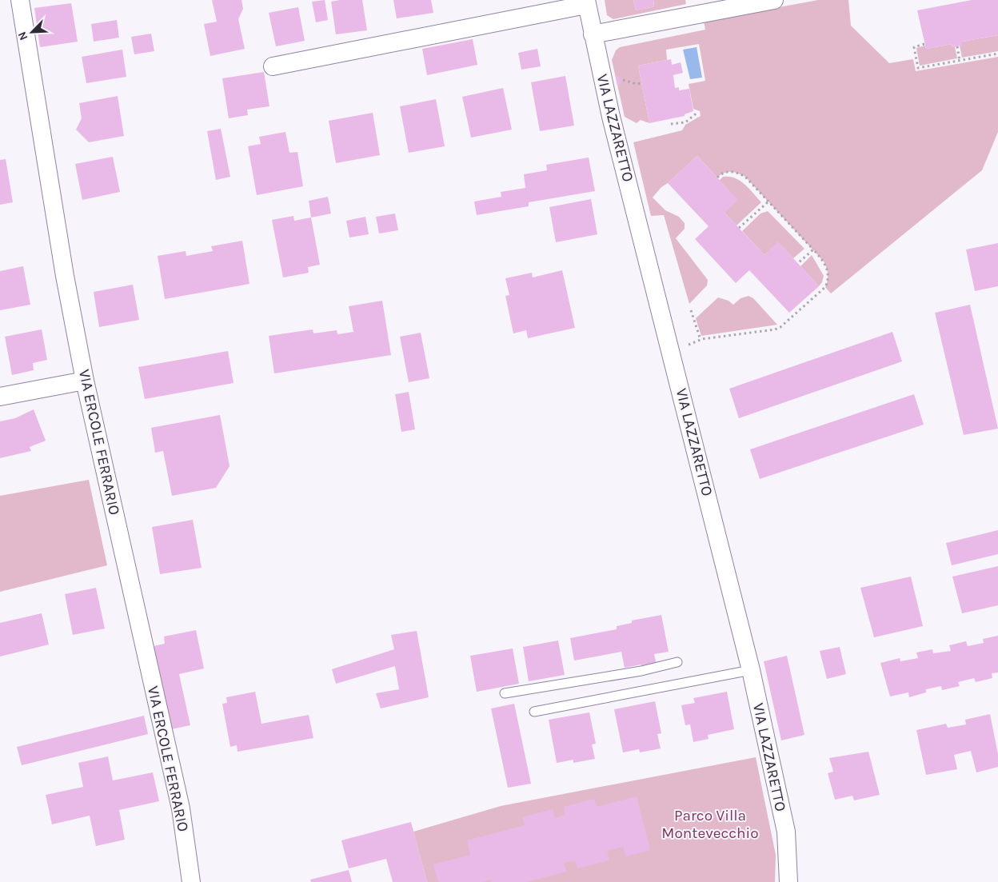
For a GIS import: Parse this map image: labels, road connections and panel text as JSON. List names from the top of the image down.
{
  "streets": {
    "street": ["VIA LAZZARETTO", "VIA ERCOLE FERRARIO"]
  },
  "parks": ["Parco Villa Montevecchio"],
  "north": "bottom left"
}
